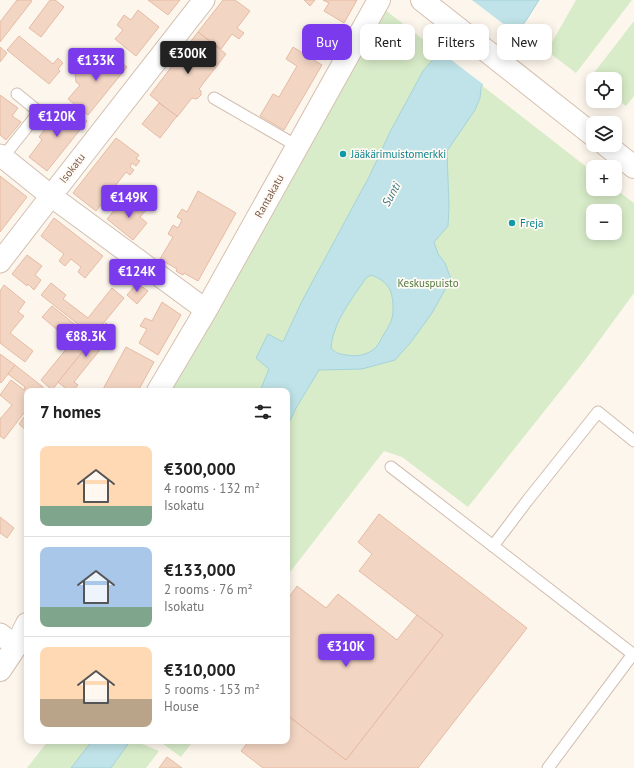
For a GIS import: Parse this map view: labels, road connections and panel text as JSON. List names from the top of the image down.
{
  "streets": {
    "street": ["Isokatu", "Rantakatu"]
  },
  "water": ["Sunti"],
  "parks": ["Keskuspuisto"],
  "places": ["Jääkärimuistomerkki", "Freja"],
  "page": {
    "chip": [
      "Buy",
      "Rent",
      "Filters",
      "New"
    ],
    "price": [
      "€300K",
      "€133K",
      "€120K",
      "€149K",
      "€124K",
      "€88.3K",
      "€310K"
    ],
    "map_buttons": ["+", "−"],
    "heading": "7 homes",
    "list": [
      {
        "name": "€300,000",
        "note": "4 rooms · 132 m² · Isokatu"
      },
      {
        "name": "€133,000",
        "note": "2 rooms · 76 m² · Isokatu"
      },
      {
        "name": "€310,000",
        "note": "5 rooms · 153 m² · House"
      }
    ]
  }
}
